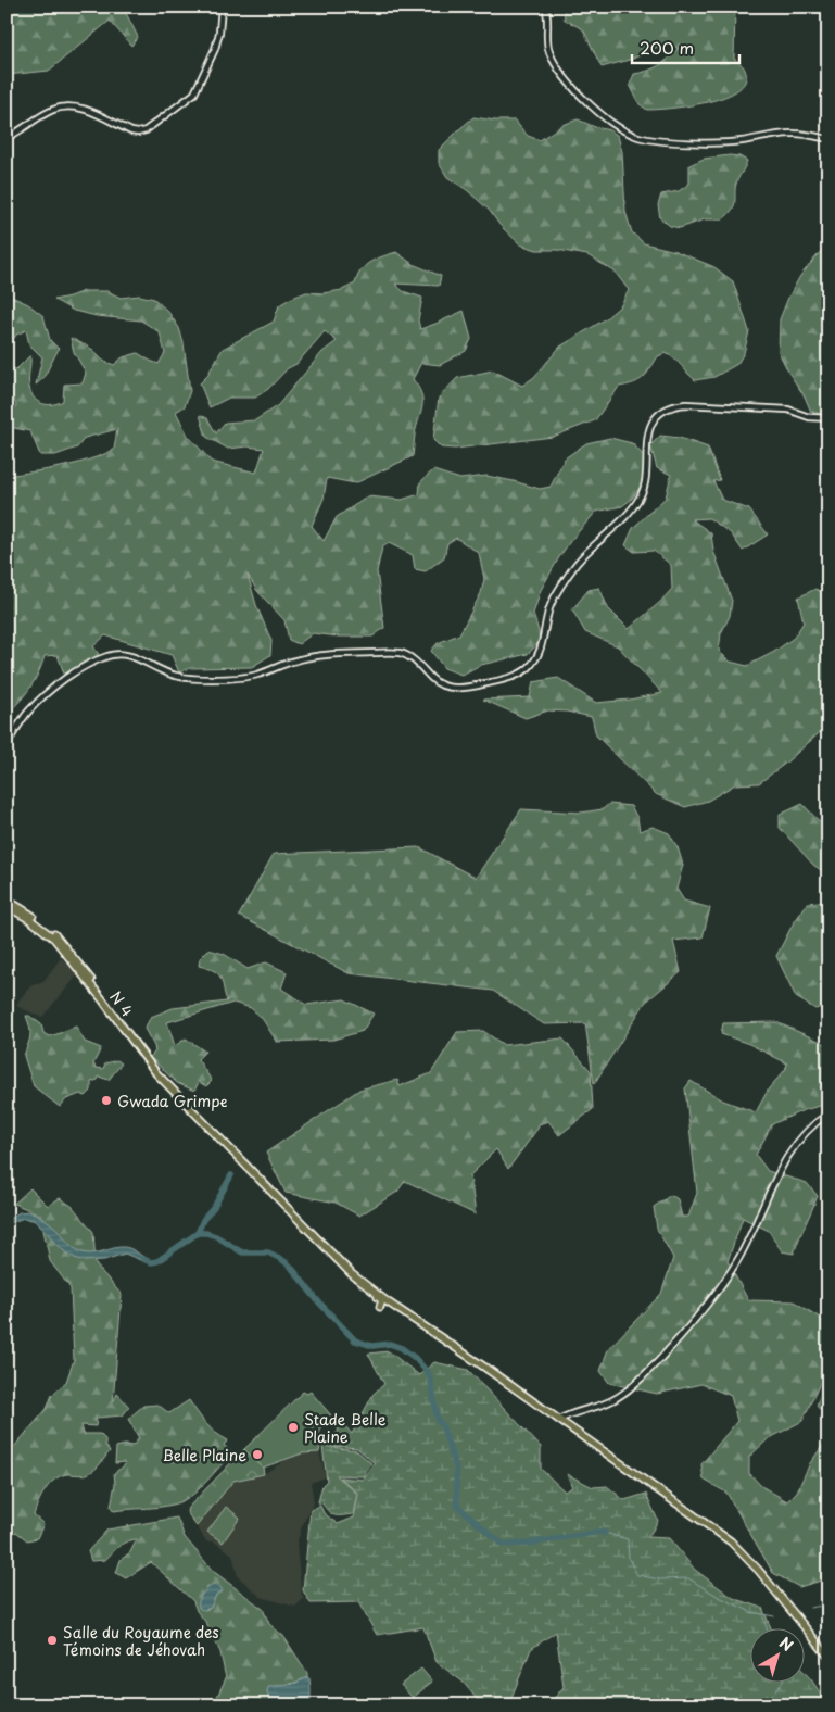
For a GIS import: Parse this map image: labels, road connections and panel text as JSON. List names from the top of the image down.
{
  "streets": {
    "highway": ["N 4"]
  },
  "places": [
    "Gwada Grimpe",
    "Stade Belle Plaine",
    "Belle Plaine",
    "Salle du Royaume des Témoins de Jéhovah"
  ],
  "scale_bar": "200 m",
  "north": "top right"
}
